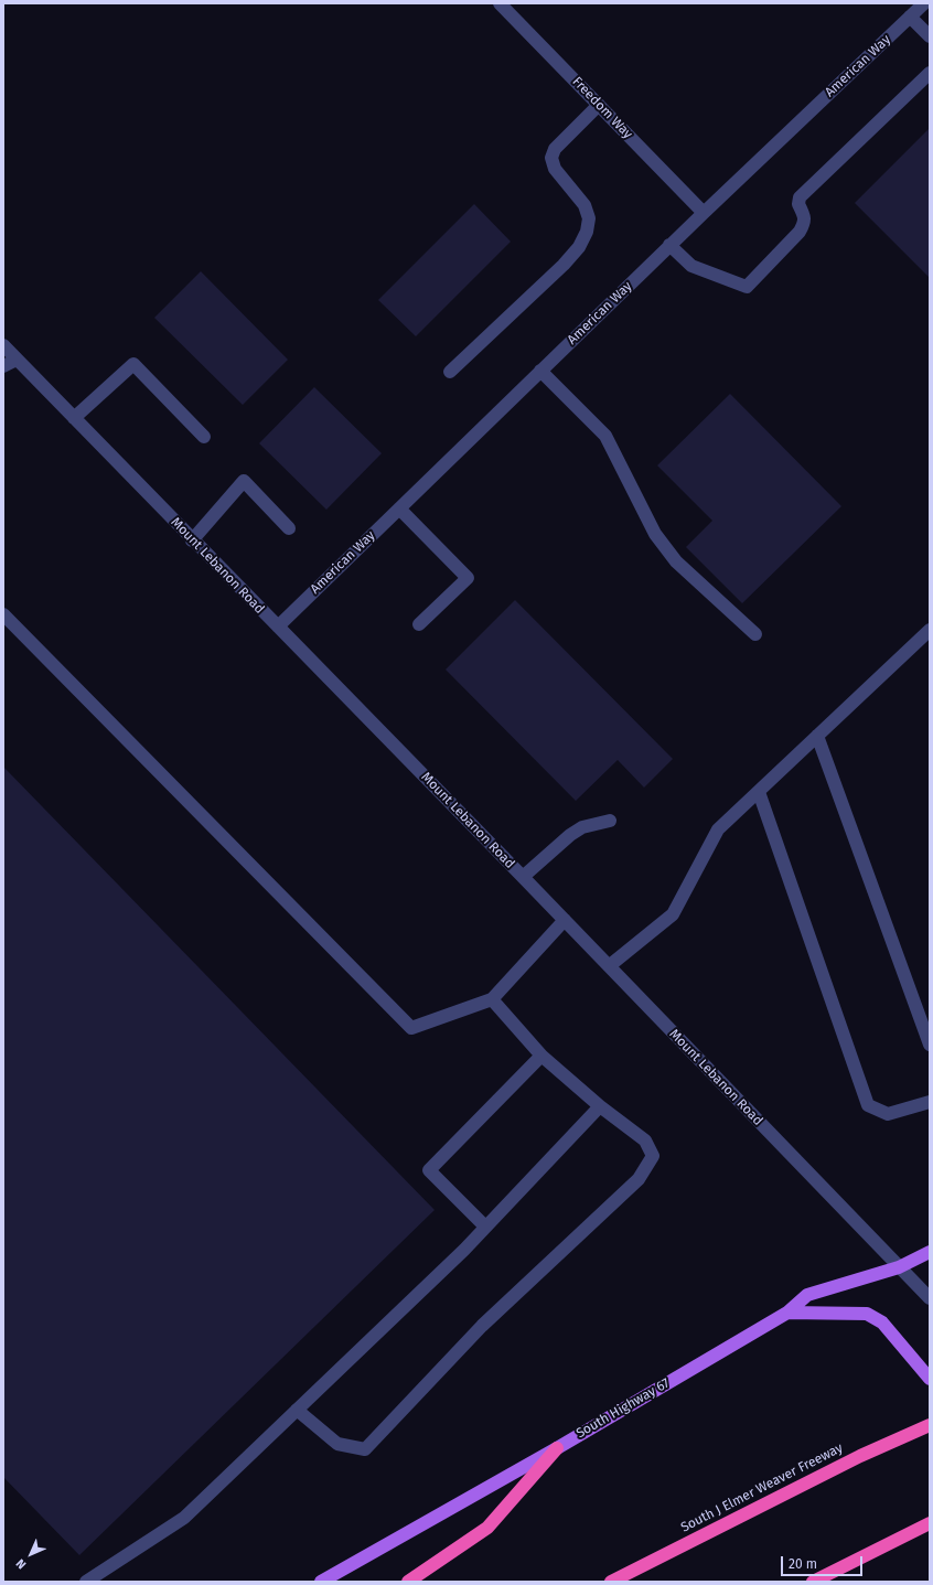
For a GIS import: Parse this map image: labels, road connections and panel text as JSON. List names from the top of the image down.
{
  "streets": {
    "highway": ["South J Elmer Weaver Freeway"],
    "main road": ["South Highway 67"],
    "street": ["American Way", "Freedom Way", "Mount Lebanon Road"]
  },
  "crossings": [
    ["American Way", "Freedom Way"],
    ["American Way", "Mount Lebanon Road"],
    ["Mount Lebanon Road", "South Highway 67"]
  ],
  "scale_bar": "20 m",
  "north": "bottom left"
}
